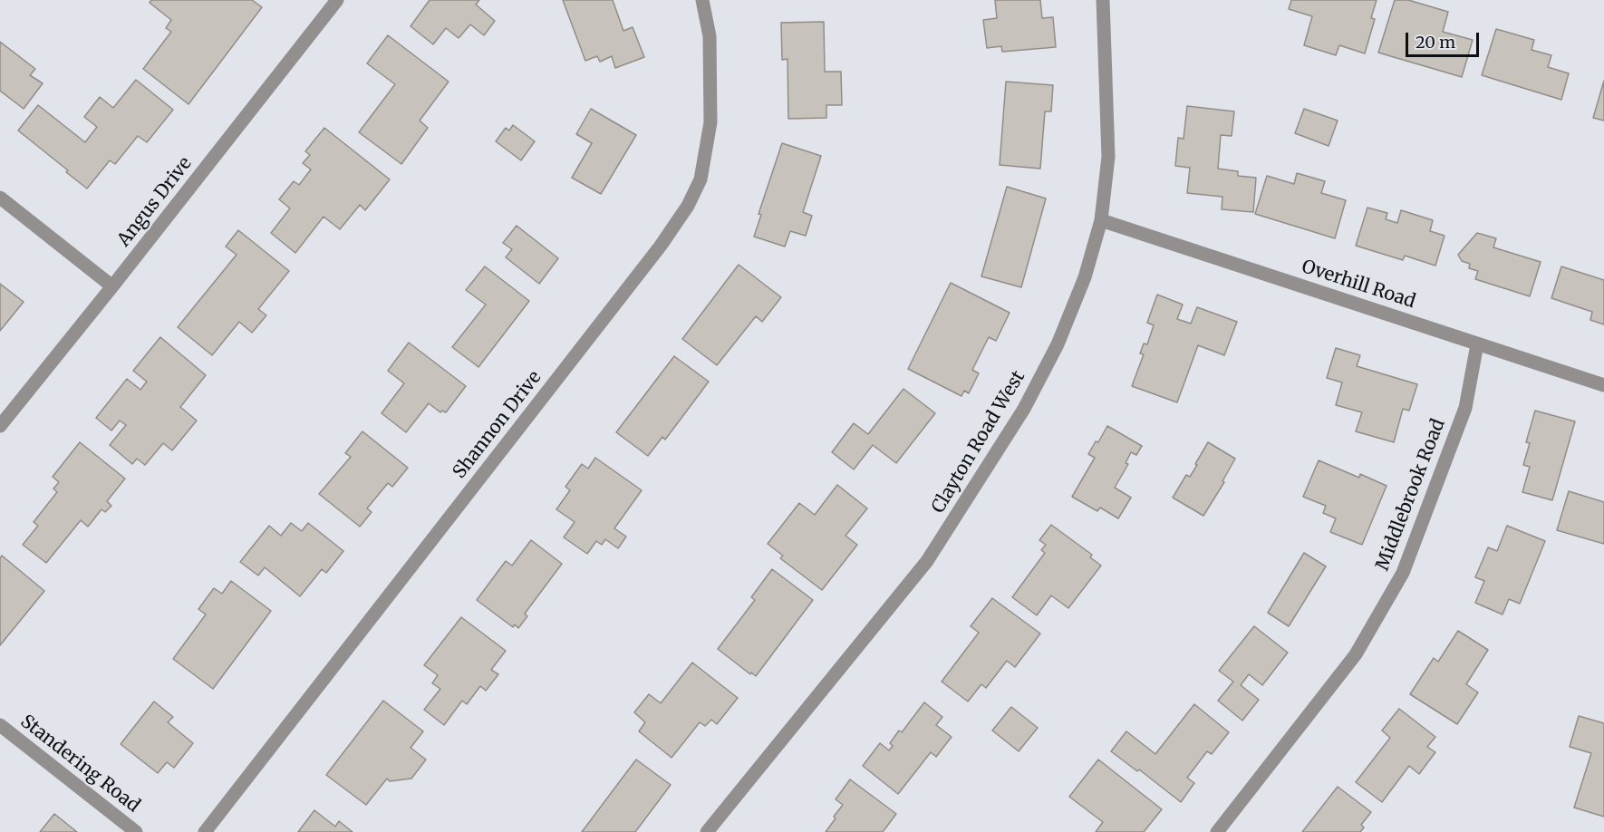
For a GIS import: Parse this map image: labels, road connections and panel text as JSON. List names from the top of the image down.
{
  "streets": {
    "street": [
      "Angus Drive",
      "Overhill Road",
      "Shannon Drive",
      "Clayton Road West",
      "Middlebrook Road",
      "Standering Road"
    ]
  },
  "crossings": [
    ["Overhill Road", "Clayton Road West"],
    ["Overhill Road", "Middlebrook Road"]
  ],
  "scale_bar": "20 m"
}
